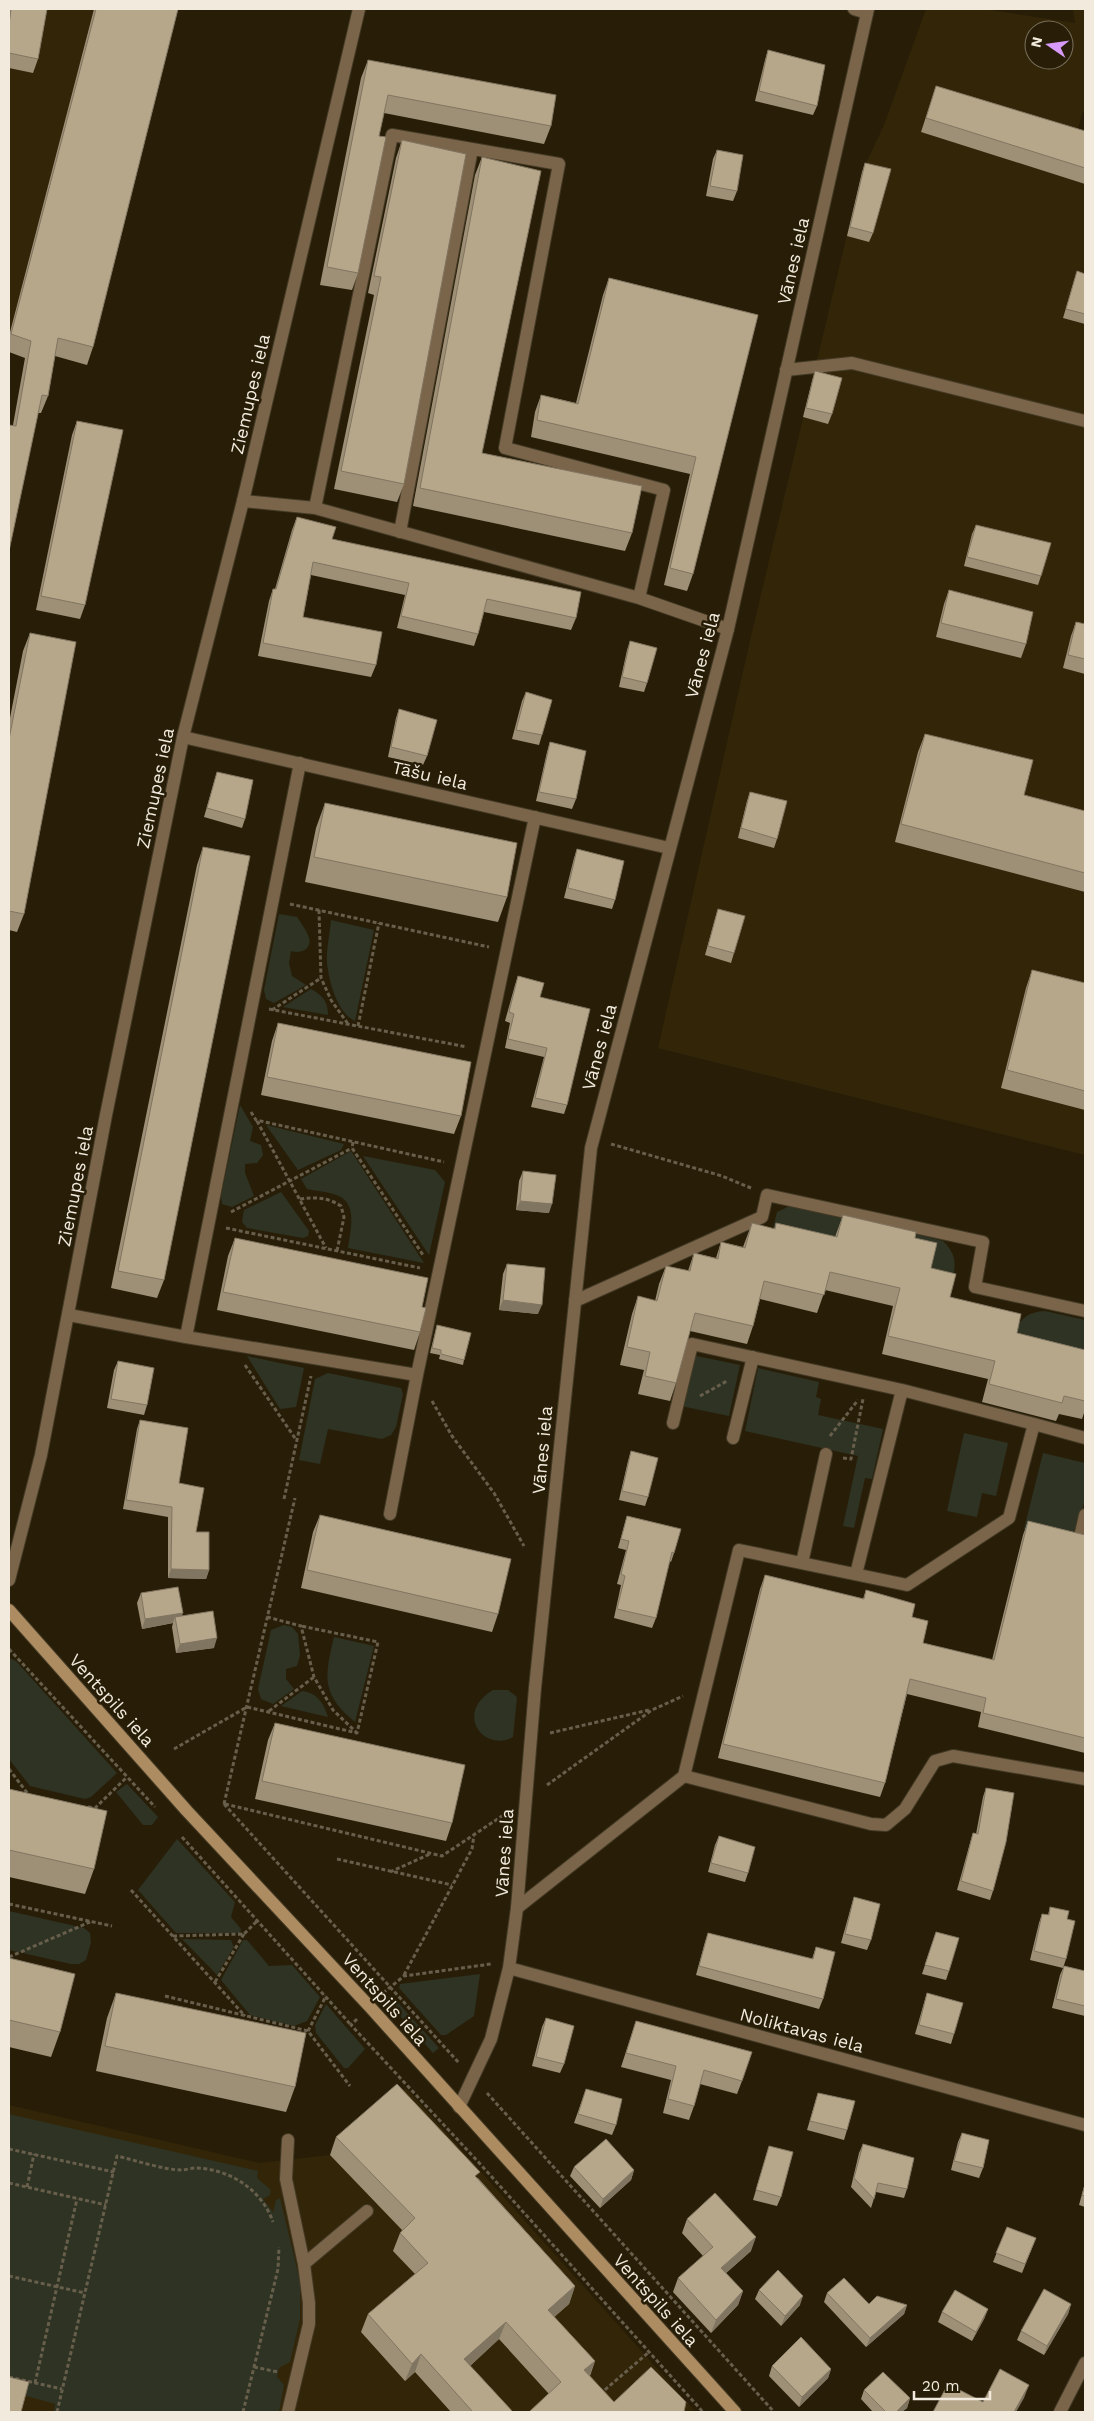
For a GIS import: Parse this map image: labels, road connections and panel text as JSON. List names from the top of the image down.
{
  "streets": {
    "street": [
      "Vānes iela",
      "Ziemupes iela",
      "Tāšu iela",
      "Ventspils iela",
      "Noliktavas iela"
    ]
  },
  "crossings": [
    ["Vānes iela", "Tāšu iela"],
    ["Vānes iela", "Ventspils iela"],
    ["Vānes iela", "Noliktavas iela"],
    ["Ziemupes iela", "Tāšu iela"]
  ],
  "scale_bar": "20 m",
  "north": "left"
}
